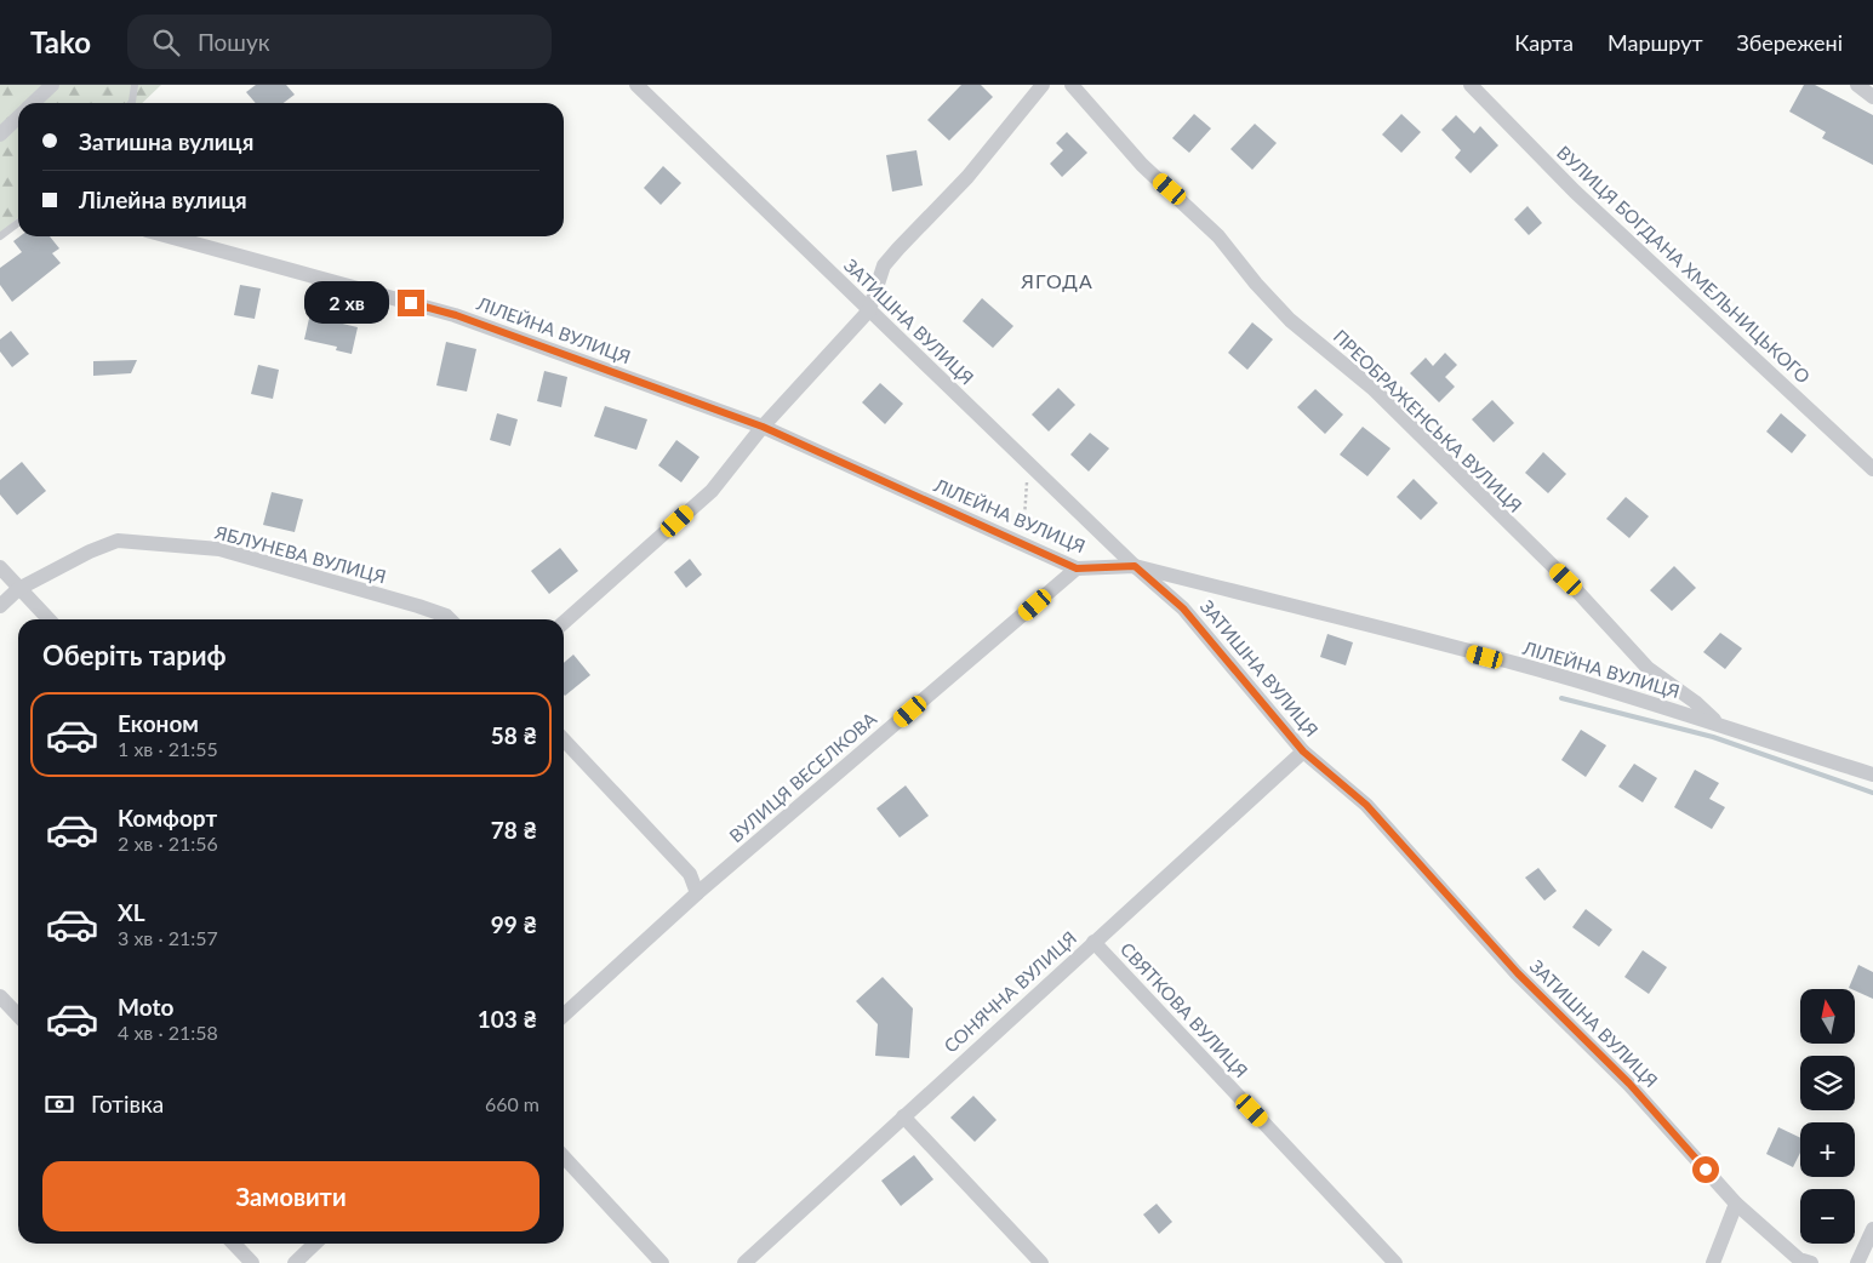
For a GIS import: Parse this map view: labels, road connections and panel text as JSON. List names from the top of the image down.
{
  "streets": {
    "street": [
      "ВУЛИЦЯ БОГДАНА ХМЕЛЬНИЦЬКОГО",
      "ЗАТИШНА ВУЛИЦЯ",
      "ЛІЛЕЙНА ВУЛИЦЯ",
      "ПРЕОБРАЖЕНСЬКА ВУЛИЦЯ",
      "ЯБЛУНЕВА ВУЛИЦЯ",
      "ВУЛИЦЯ ВЕСЕЛКОВА",
      "СОНЯЧНА ВУЛИЦЯ",
      "СВЯТКОВА ВУЛИЦЯ"
    ]
  },
  "crossings": [
    ["ЗАТИШНА ВУЛИЦЯ", "ЛІЛЕЙНА ВУЛИЦЯ"],
    ["ЗАТИШНА ВУЛИЦЯ", "СОНЯЧНА ВУЛИЦЯ"],
    ["ЛІЛЕЙНА ВУЛИЦЯ", "ПРЕОБРАЖЕНСЬКА ВУЛИЦЯ"],
    ["ЛІЛЕЙНА ВУЛИЦЯ", "ВУЛИЦЯ ВЕСЕЛКОВА"],
    ["СОНЯЧНА ВУЛИЦЯ", "СВЯТКОВА ВУЛИЦЯ"]
  ],
  "districts": ["ЯГОДА"],
  "north": "top",
  "page": {
    "header": "Tako",
    "search": "Пошук",
    "nav": ["Карта", "Маршрут", "Збережені"],
    "banner": ["Затишна вулиця", "Лілейна вулиця"],
    "bubble": "2 хв",
    "heading": "Оберіть тариф",
    "list": [
      {
        "name": "Економ",
        "note": "1 хв · 21:55",
        "value": "58 ₴"
      },
      {
        "name": "Комфорт",
        "note": "2 хв · 21:56",
        "value": "78 ₴"
      },
      {
        "name": "XL",
        "note": "3 хв · 21:57",
        "value": "99 ₴"
      },
      {
        "name": "Moto",
        "note": "4 хв · 21:58",
        "value": "103 ₴"
      }
    ],
    "map_buttons": ["+", "−"],
    "pay": ["Готівка", "660 m"],
    "buttons": "Замовити"
  }
}
